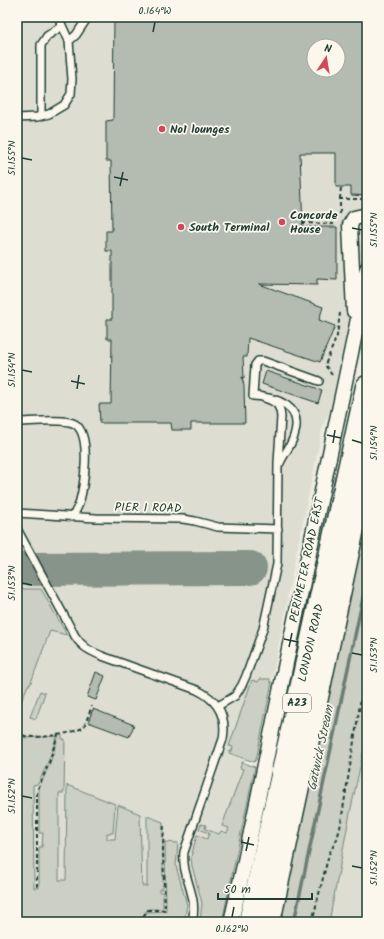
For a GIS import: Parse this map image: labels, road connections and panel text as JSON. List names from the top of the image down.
{
  "streets": {
    "main road": ["LONDON ROAD", "A23"],
    "street": ["PERIMETER ROAD EAST"],
    "lane": ["PIER 1 ROAD"]
  },
  "water": ["Gatwick Stream"],
  "places": ["No1 lounges", "Concorde House", "South Terminal"],
  "scale_bar": "50 m",
  "north": "top",
  "coordinates": [
    "0.164°W",
    "51.155°N",
    "51.154°N",
    "51.153°N",
    "51.152°N",
    "0.162°W"
  ]
}
